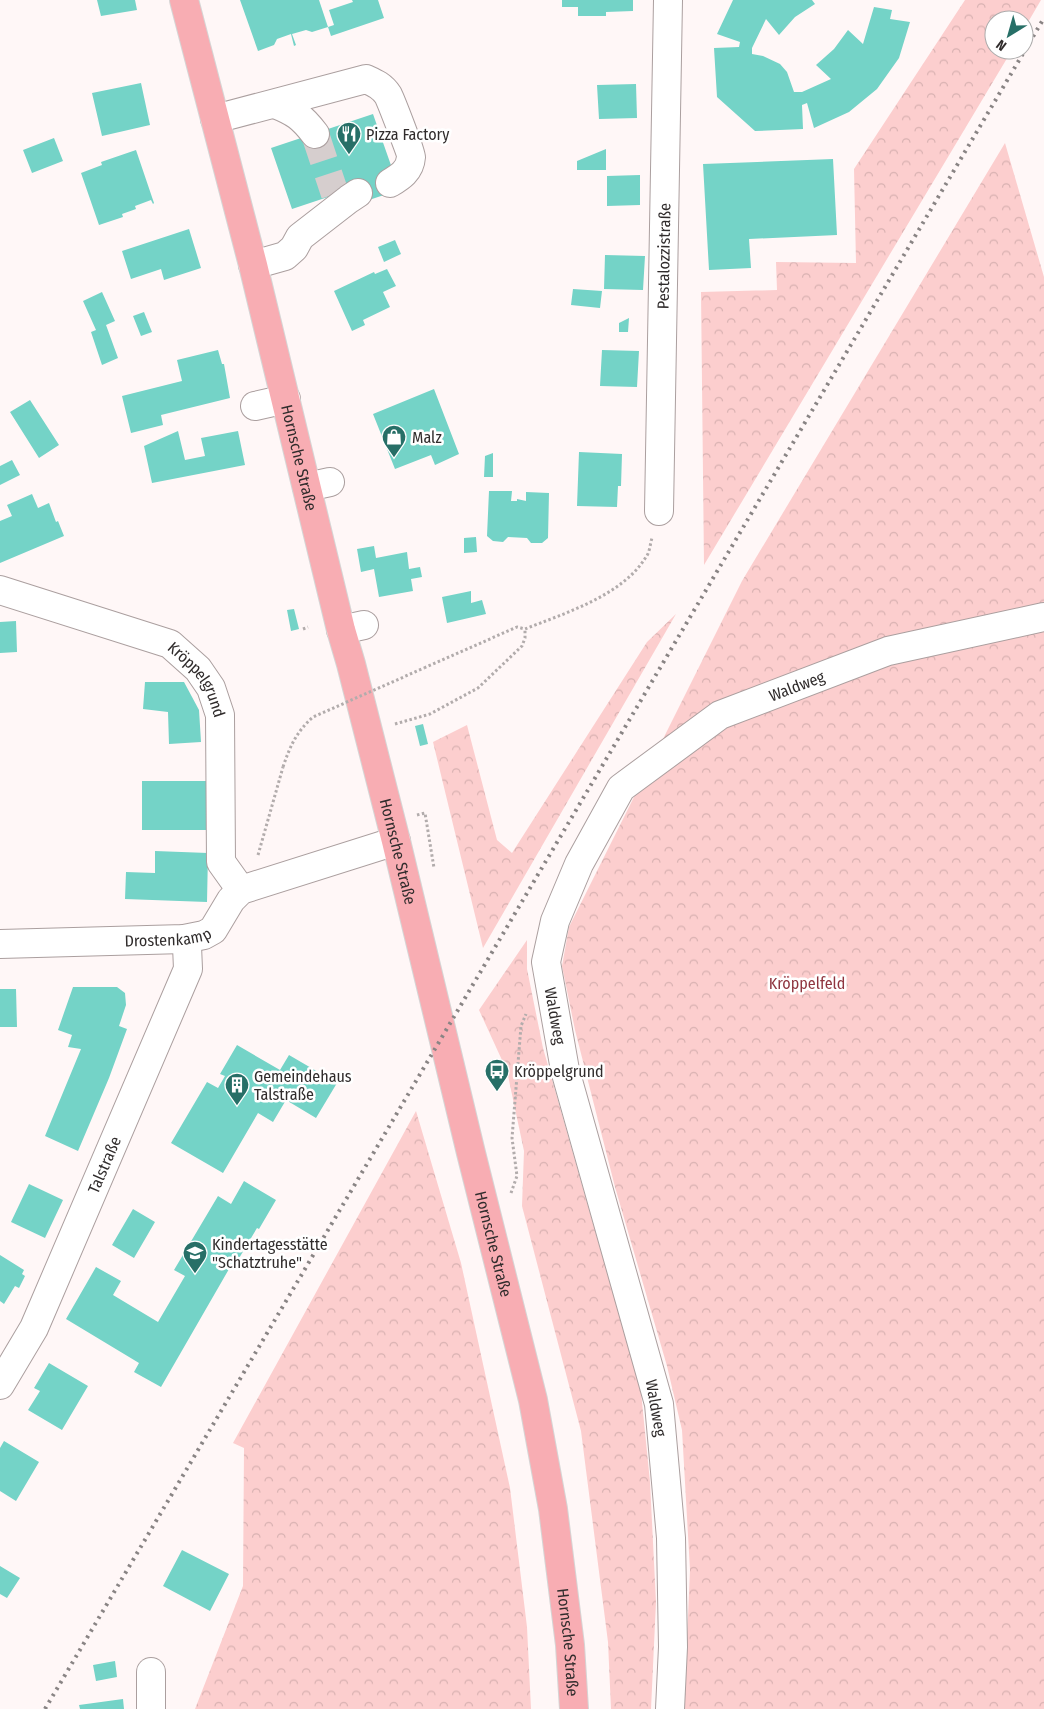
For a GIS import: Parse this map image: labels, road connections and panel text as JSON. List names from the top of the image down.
{
  "streets": {
    "main road": ["Hornsche Straße"],
    "street": [
      "Pestalozzistraße",
      "Kröppelgrund",
      "Waldweg",
      "Drostenkamp",
      "Talstraße"
    ]
  },
  "crossings": [
    ["Kröppelgrund", "Drostenkamp"],
    ["Drostenkamp", "Talstraße"]
  ],
  "parks": ["Kröppelfeld"],
  "places": {
    "restaurant": ["Pizza Factory"],
    "shop": ["Malz"],
    "bus stop": ["Kröppelgrund"],
    "building": ["Gemeindehaus Talstraße"],
    "school or university": ["Kindertagesstätte \"Schatztruhe\""]
  },
  "north": "bottom left"
}
